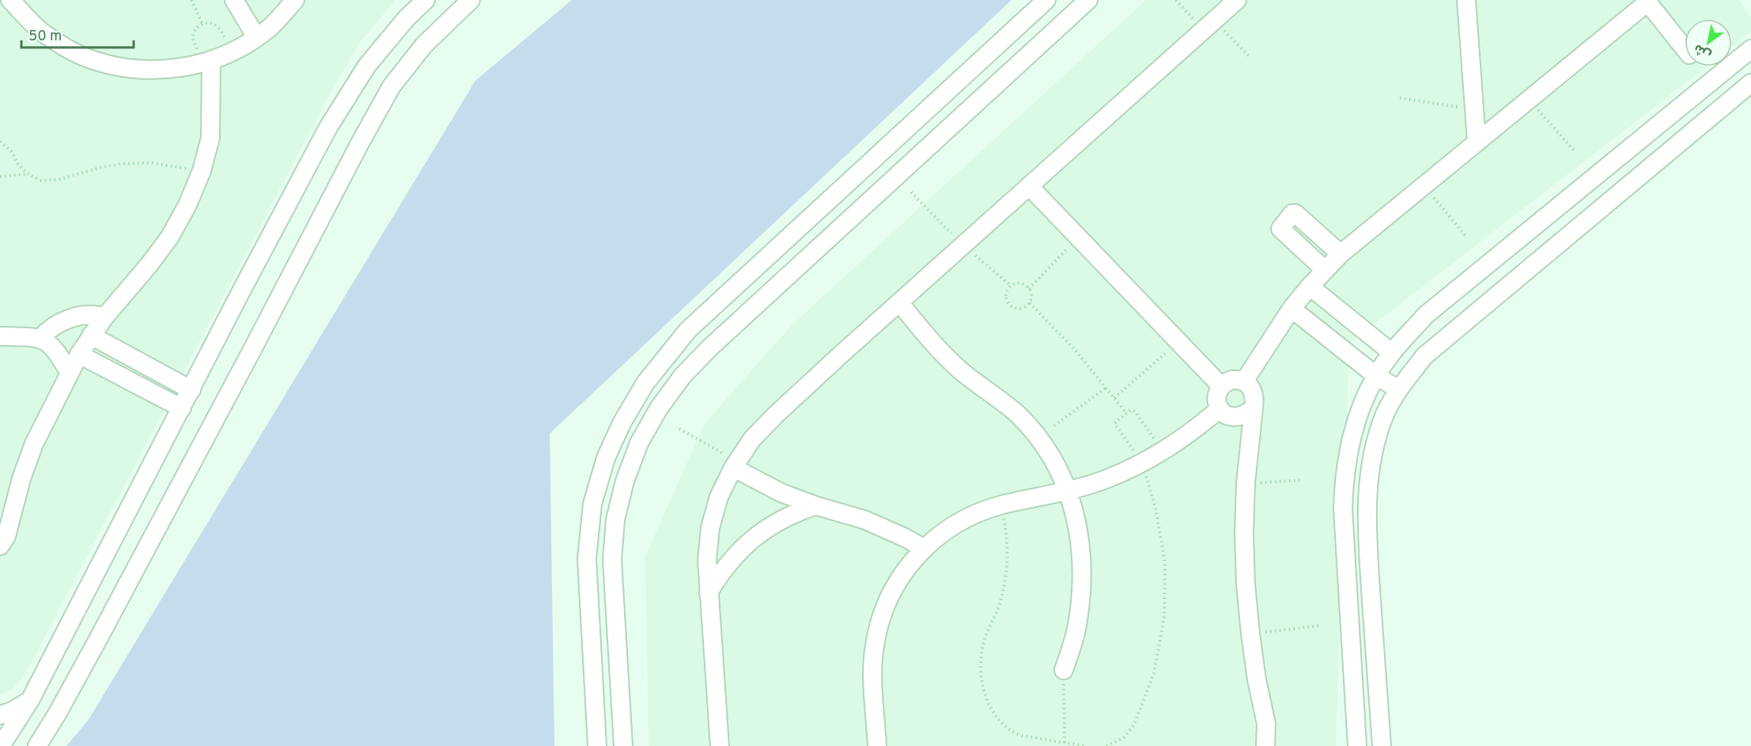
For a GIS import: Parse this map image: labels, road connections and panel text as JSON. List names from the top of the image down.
{
  "scale_bar": "50 m",
  "north": "bottom left"
}
